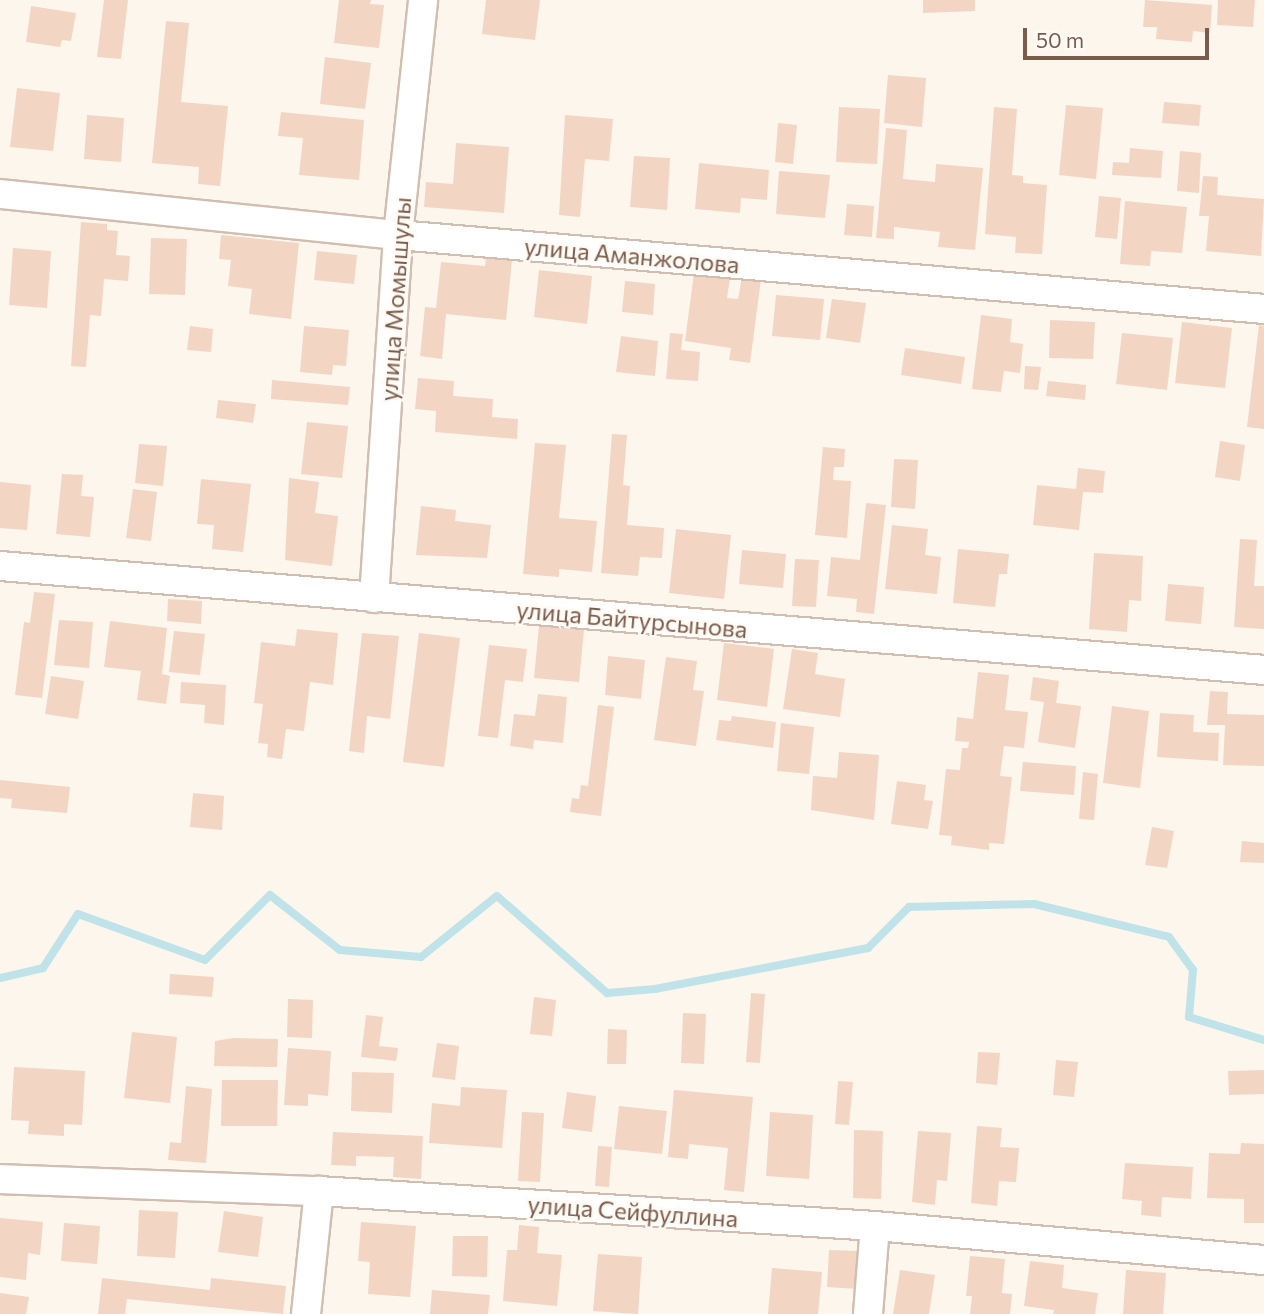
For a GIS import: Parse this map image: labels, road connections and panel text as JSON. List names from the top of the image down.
{
  "streets": {
    "street": [
      "улица Аманжолова",
      "улица Момышулы",
      "улица Байтурсынова",
      "улица Сейфуллина"
    ]
  },
  "crossings": [
    ["улица Аманжолова", "улица Момышулы"],
    ["улица Момышулы", "улица Байтурсынова"]
  ],
  "scale_bar": "50 m"
}
